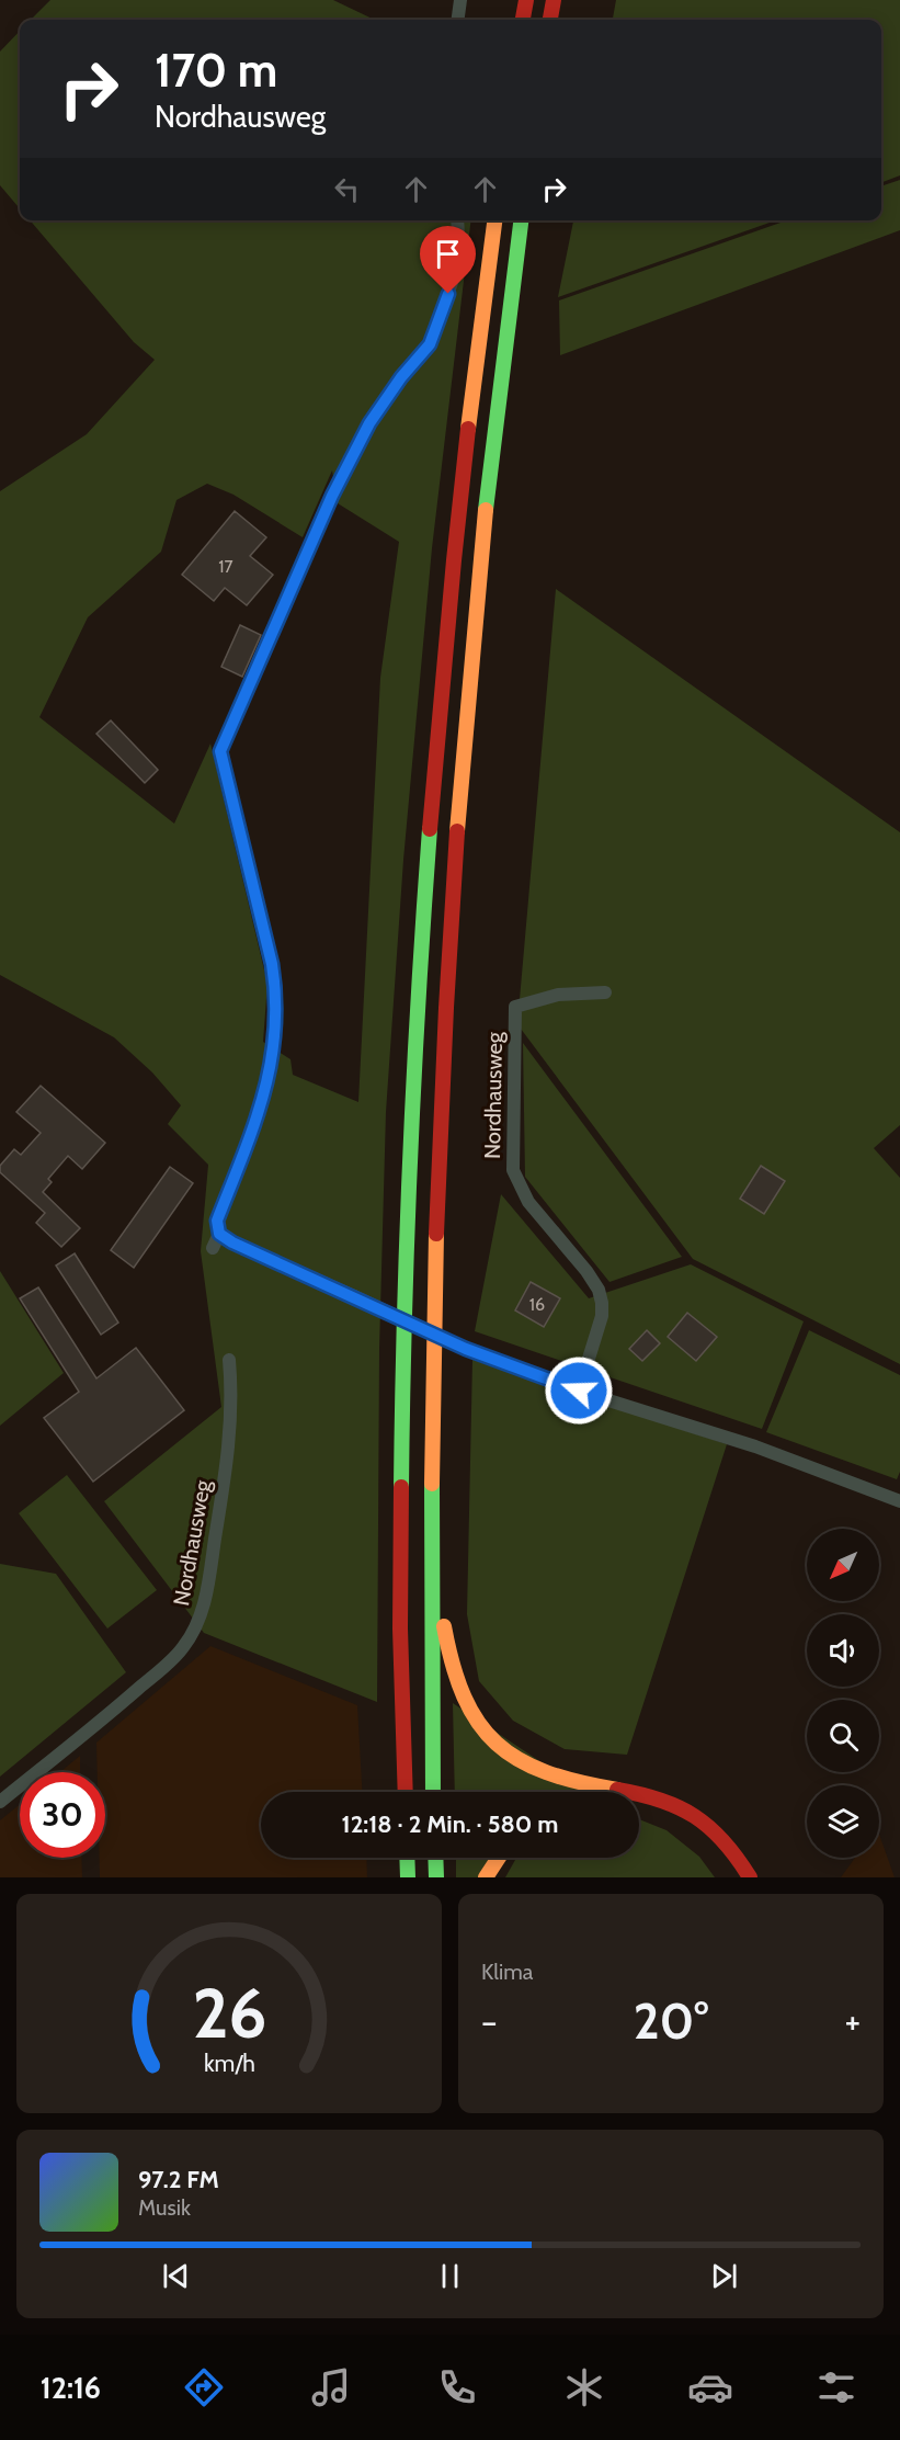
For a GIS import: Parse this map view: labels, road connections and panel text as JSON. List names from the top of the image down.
{
  "streets": {
    "street": ["Nordhausweg"]
  },
  "house_numbers": ["17", "16"],
  "north": "bottom left",
  "page": {
    "turn": ["170 m", "Nordhausweg"],
    "limit": "30",
    "trip": "12:18 · 2 Min. · 580 m",
    "tile": "Klima",
    "heat": ["−", "20°", "+"],
    "song": ["97.2 FM", "Musik"],
    "tabs": "12:16",
    "gauge": ["26", "km/h"]
  }
}
